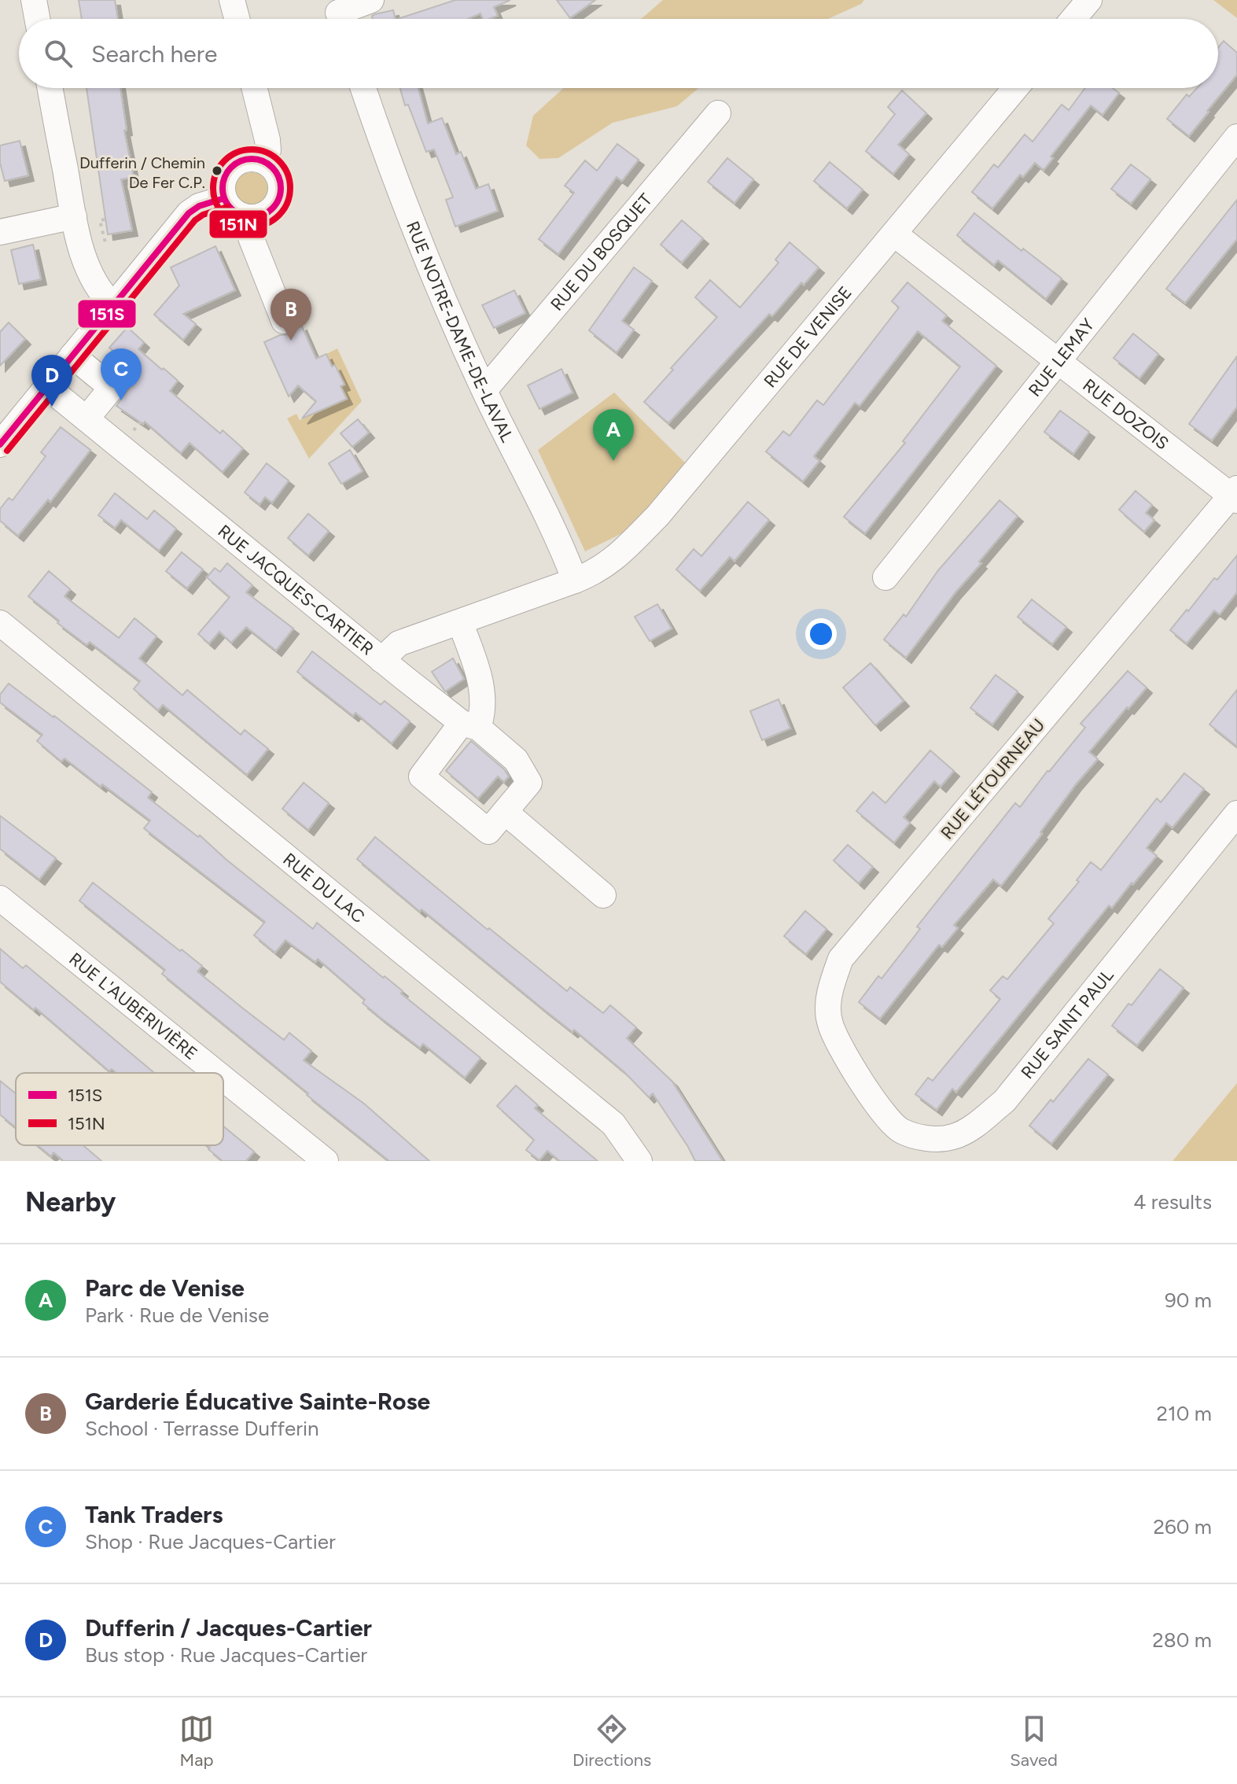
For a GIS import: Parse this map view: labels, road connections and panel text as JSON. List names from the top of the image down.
{
  "streets": {
    "street": [
      "RUE DU BOSQUET",
      "RUE NOTRE-DAME-DE-LAVAL",
      "RUE DE VENISE",
      "RUE LEMAY",
      "RUE DOZOIS",
      "RUE JACQUES-CARTIER",
      "RUE LÉTOURNEAU",
      "RUE DU LAC",
      "RUE L'AUBERIVIÈRE",
      "RUE SAINT PAUL"
    ]
  },
  "crossings": [
    ["RUE DU BOSQUET", "RUE NOTRE-DAME-DE-LAVAL"],
    ["RUE NOTRE-DAME-DE-LAVAL", "RUE DE VENISE"],
    ["RUE NOTRE-DAME-DE-LAVAL", "RUE JACQUES-CARTIER"],
    ["RUE DE VENISE", "RUE DOZOIS"],
    ["RUE DE VENISE", "RUE JACQUES-CARTIER"],
    ["RUE LEMAY", "RUE DOZOIS"],
    ["RUE DOZOIS", "RUE LÉTOURNEAU"],
    ["RUE LÉTOURNEAU", "RUE SAINT PAUL"]
  ],
  "places": ["Dufferin / Chemin De Fer C.P."],
  "lines": ["transit line 151N", "transit line 151S"],
  "legend": ["151S", "151N"],
  "page": {
    "search": "Search here",
    "pins": [
      "B",
      "C",
      "D",
      "A"
    ],
    "heading": ["Nearby", "4 results"],
    "list": [
      {
        "mark": "A",
        "name": "Parc de Venise",
        "note": "Park · Rue de Venise",
        "value": "90 m"
      },
      {
        "mark": "B",
        "name": "Garderie Éducative Sainte-Rose",
        "note": "School · Terrasse Dufferin",
        "value": "210 m"
      },
      {
        "mark": "C",
        "name": "Tank Traders",
        "note": "Shop · Rue Jacques-Cartier",
        "value": "260 m"
      },
      {
        "mark": "D",
        "name": "Dufferin / Jacques-Cartier",
        "note": "Bus stop · Rue Jacques-Cartier",
        "value": "280 m"
      }
    ],
    "nav": ["Map", "Directions", "Saved"]
  }
}
